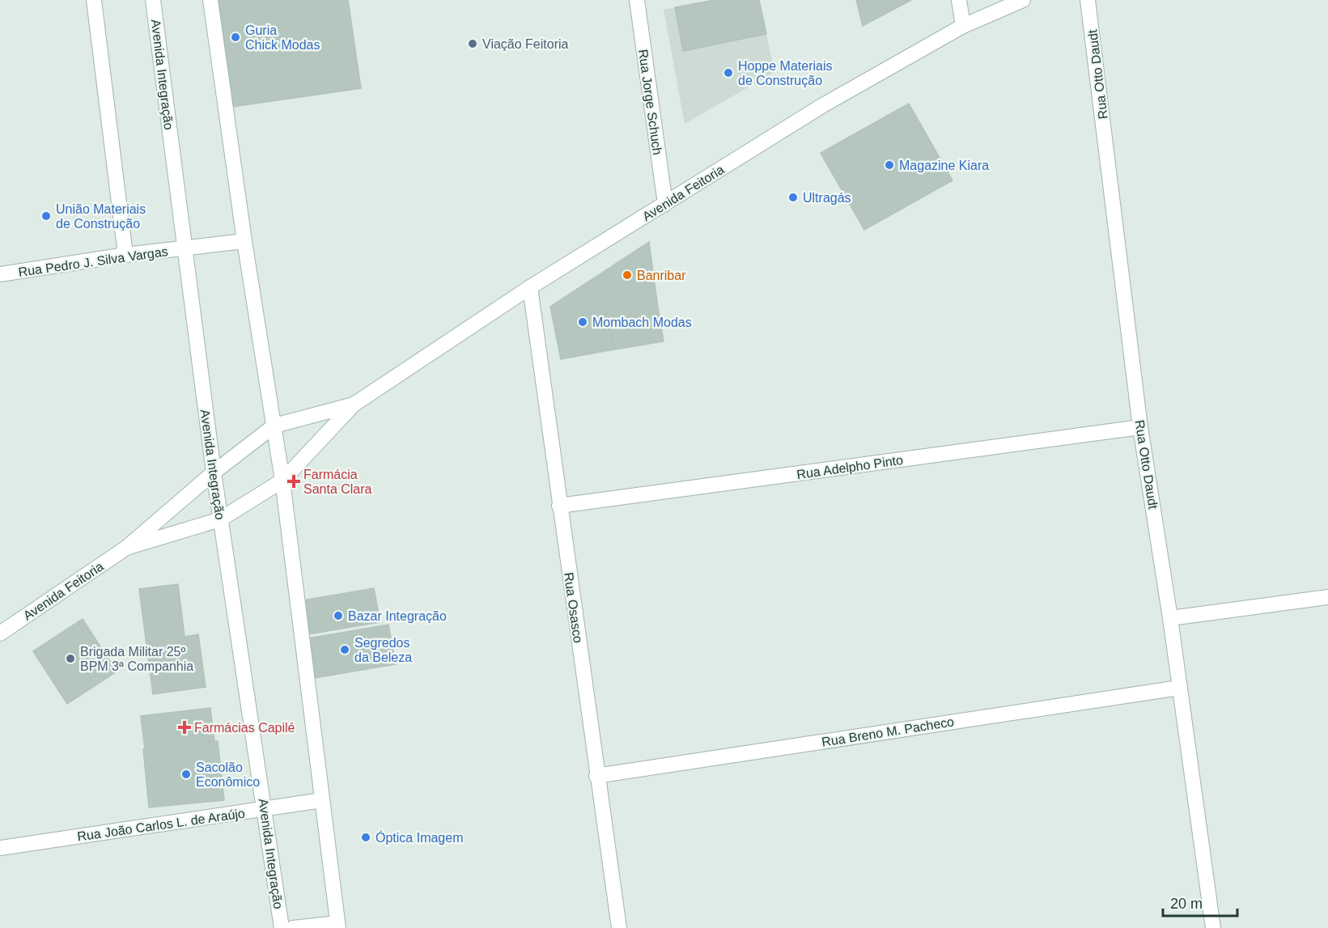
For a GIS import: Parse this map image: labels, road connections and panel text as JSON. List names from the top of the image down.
{
  "streets": {
    "street": [
      "Avenida Integração",
      "Rua Otto Daudt",
      "Rua Jorge Schuch",
      "Avenida Feitoria",
      "Rua Pedro J. Silva Vargas",
      "Rua Adelpho Pinto",
      "Rua Osasco",
      "Rua Breno M. Pacheco",
      "Rua João Carlos L. de Araújo"
    ]
  },
  "crossings": [
    ["Avenida Integração", "Avenida Feitoria"],
    ["Avenida Integração", "Rua Pedro J. Silva Vargas"],
    ["Avenida Integração", "Rua João Carlos L. de Araújo"],
    ["Rua Otto Daudt", "Rua Adelpho Pinto"],
    ["Rua Otto Daudt", "Rua Breno M. Pacheco"],
    ["Rua Jorge Schuch", "Avenida Feitoria"],
    ["Avenida Feitoria", "Rua Osasco"],
    ["Rua Adelpho Pinto", "Rua Osasco"],
    ["Rua Osasco", "Rua Breno M. Pacheco"]
  ],
  "places": {
    "other": [
      "Guria Chick Modas",
      "Viação Feitoria",
      "Hoppe Materiais de Construção",
      "Magazine Kiara",
      "Ultragás",
      "União Materiais de Construção",
      "Banribar",
      "Mombach Modas",
      "Bazar Integração",
      "Segredos da Beleza",
      "Brigada Militar 25º BPM 3ª Companhia",
      "Sacolão Econômico",
      "Óptica Imagem"
    ],
    "health": ["Farmácia Santa Clara", "Farmácias Capilé"]
  },
  "scale_bar": "20 m"
}
